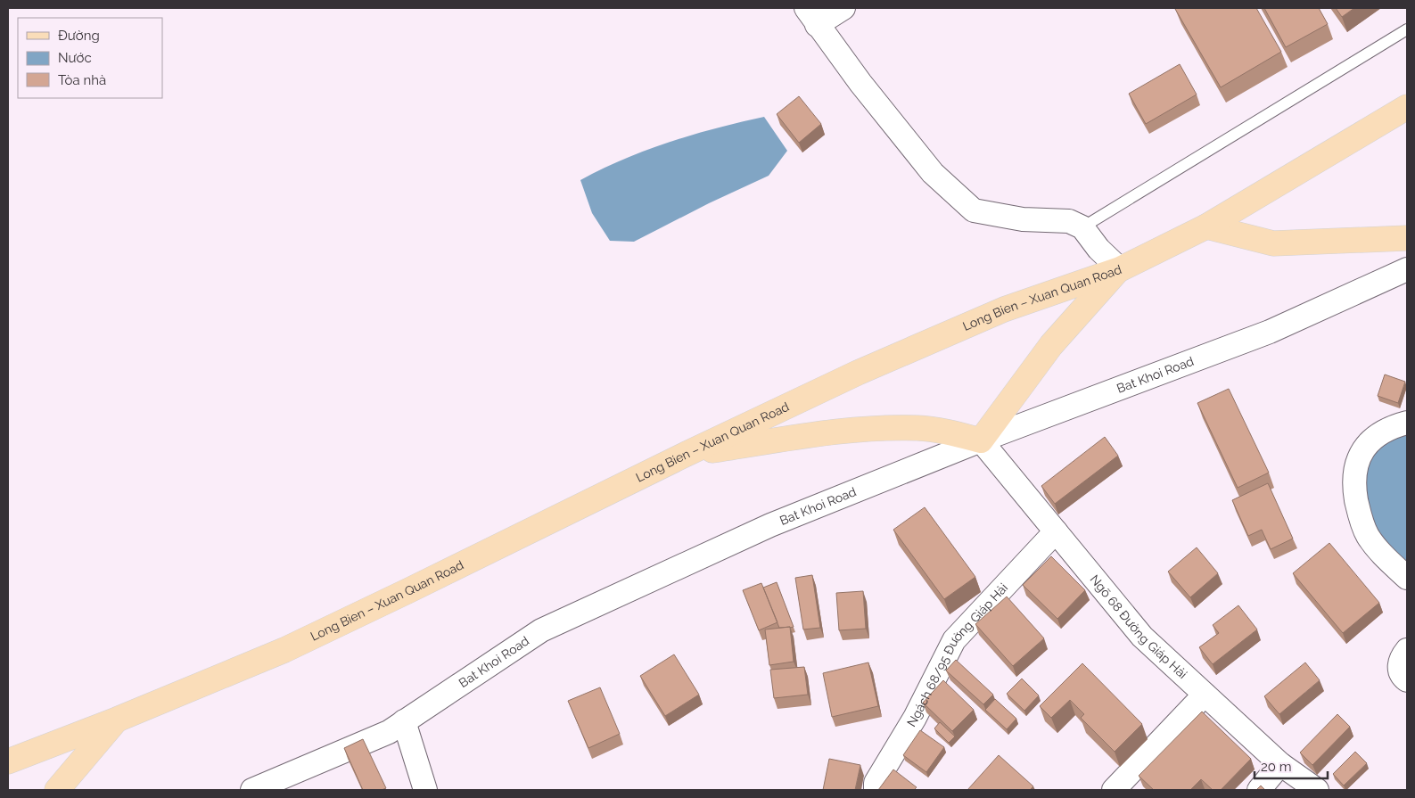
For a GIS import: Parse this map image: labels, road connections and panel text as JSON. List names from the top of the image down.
{
  "streets": {
    "main road": ["Long Bien – Xuan Quan Road"],
    "street": ["Bat Khoi Road", "Ngõ 68 Đường Giáp Hải", "Ngách 68/95 Đường Giáp Hải"]
  },
  "crossings": [
    ["Bat Khoi Road", "Ngõ 68 Đường Giáp Hải"],
    ["Ngõ 68 Đường Giáp Hải", "Ngách 68/95 Đường Giáp Hải"]
  ],
  "legend": ["Đường", "Nước", "Tòa nhà"],
  "scale_bar": "20 m"
}
